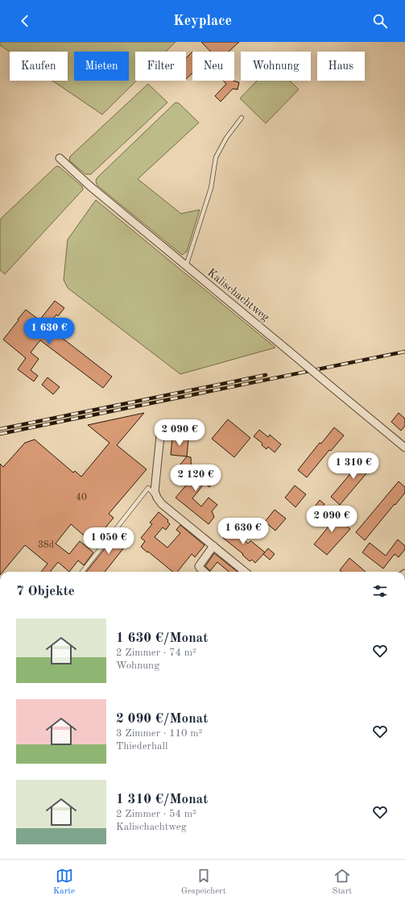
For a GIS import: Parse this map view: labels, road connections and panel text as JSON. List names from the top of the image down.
{
  "streets": {
    "street": ["Kalischachtweg"]
  },
  "house_numbers": ["40", "38d"],
  "page": {
    "header": "Keyplace",
    "chip": [
      "Kaufen",
      "Mieten",
      "Filter",
      "Neu",
      "Wohnung",
      "Haus"
    ],
    "price": [
      "1 630 €",
      "2 090 €",
      "1 310 €",
      "2 120 €",
      "2 090 €",
      "1 630 €",
      "1 050 €"
    ],
    "heading": "7 Objekte",
    "list": [
      {
        "name": "1 630 €/Monat",
        "note": "2 Zimmer · 74 m² · Wohnung"
      },
      {
        "name": "2 090 €/Monat",
        "note": "3 Zimmer · 110 m² · Thiederhall"
      },
      {
        "name": "1 310 €/Monat",
        "note": "2 Zimmer · 54 m² · Kalischachtweg"
      }
    ],
    "tabs": ["Karte", "Gespeichert", "Start"]
  }
}
